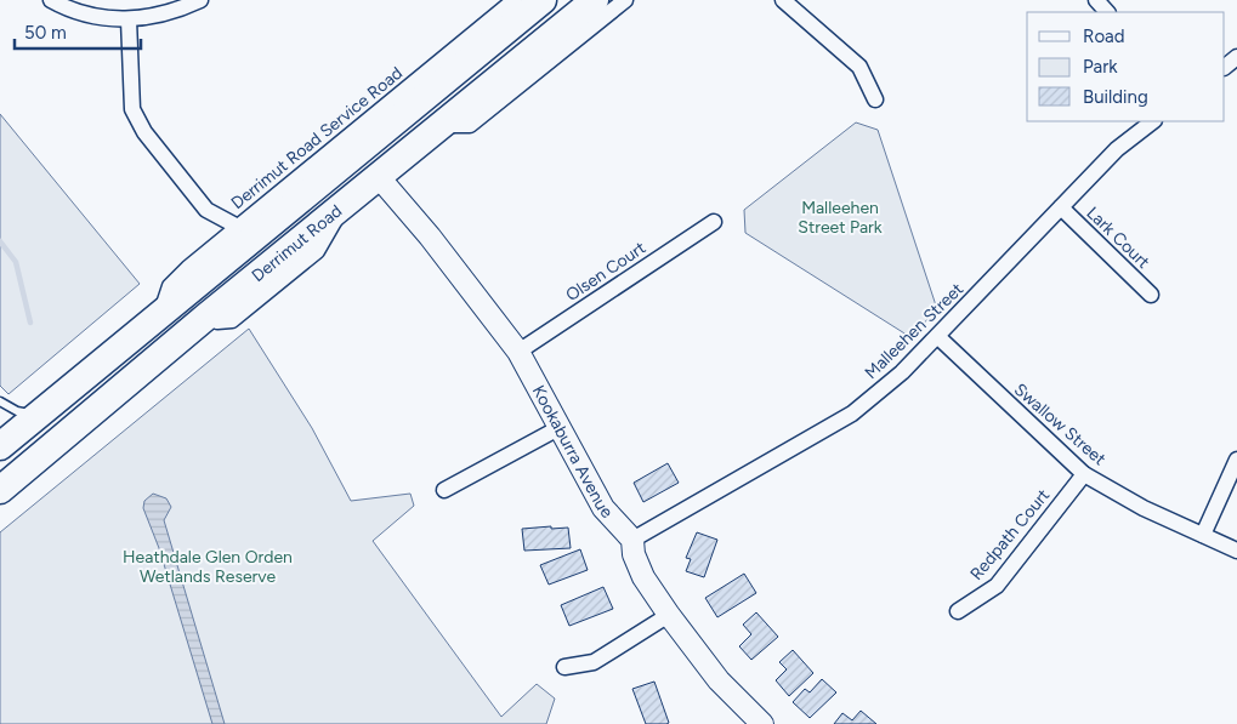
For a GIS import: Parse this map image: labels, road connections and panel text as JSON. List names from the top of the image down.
{
  "streets": {
    "highway": ["Derrimut Road"],
    "street": [
      "Derrimut Road Service Road",
      "Lark Court",
      "Olsen Court",
      "Malleehen Street",
      "Swallow Street",
      "Kookaburra Avenue",
      "Redpath Court"
    ]
  },
  "crossings": [
    ["Derrimut Road Service Road", "Derrimut Road"],
    ["Lark Court", "Malleehen Street"],
    ["Derrimut Road", "Kookaburra Avenue"],
    ["Olsen Court", "Kookaburra Avenue"],
    ["Malleehen Street", "Swallow Street"],
    ["Malleehen Street", "Kookaburra Avenue"],
    ["Swallow Street", "Redpath Court"]
  ],
  "parks": ["Malleehen Street Park", "Heathdale Glen Orden Wetlands Reserve"],
  "legend": ["Road", "Park", "Building"],
  "scale_bar": "50 m"
}
